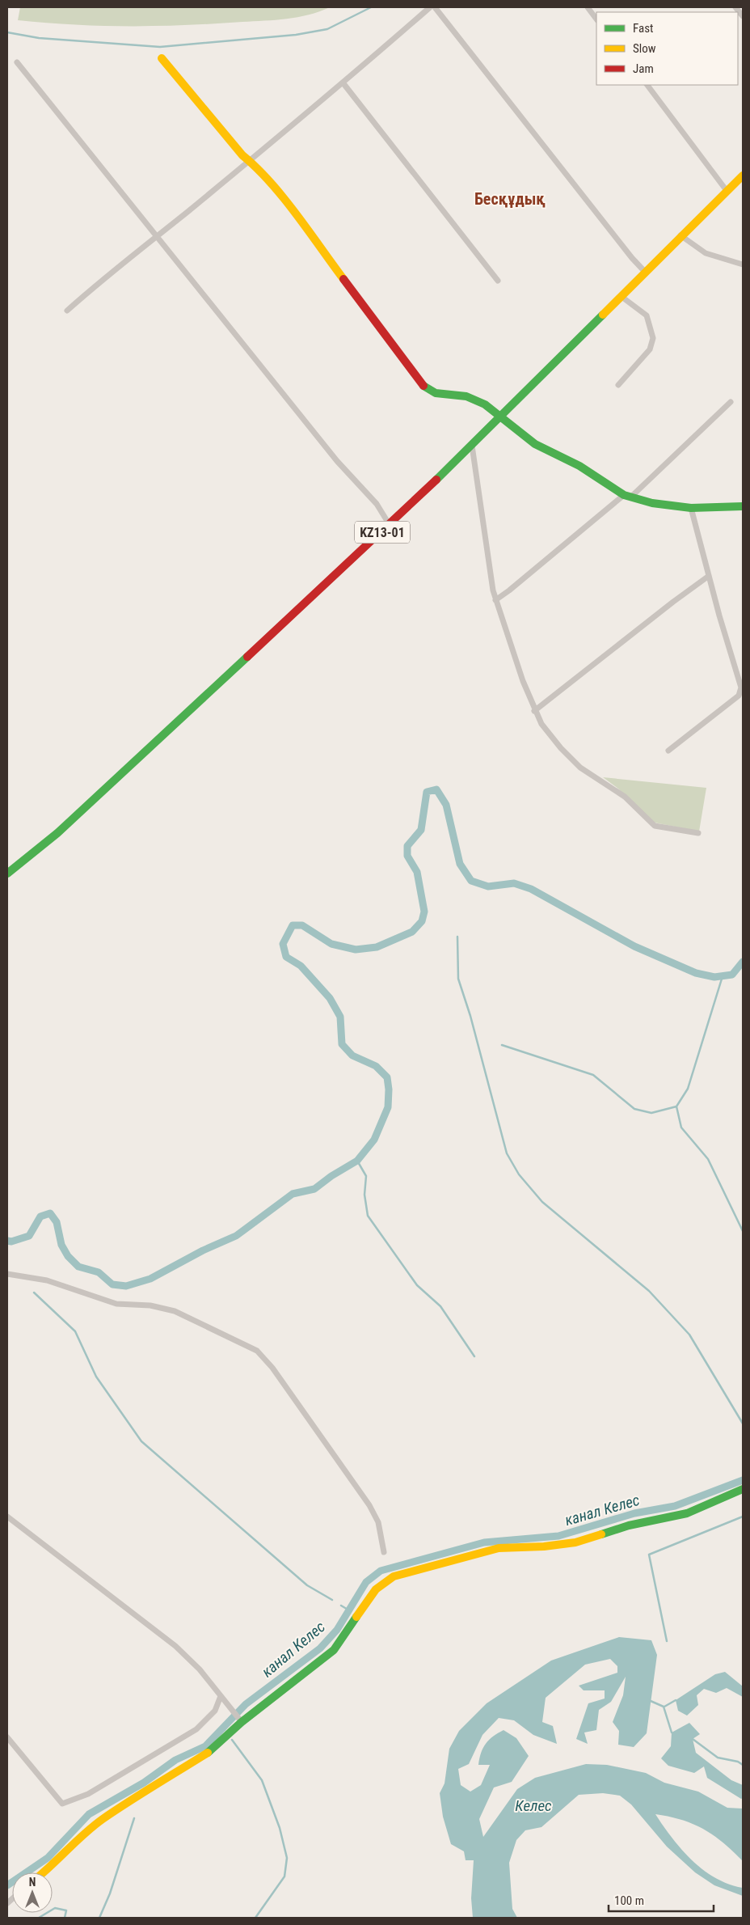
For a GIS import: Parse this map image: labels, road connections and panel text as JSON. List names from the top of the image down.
{
  "streets": {
    "main road": ["KZ13-01"]
  },
  "districts": ["Бесқұдық"],
  "water": ["канал Келес", "Келес"],
  "legend": ["Fast", "Slow", "Jam"],
  "scale_bar": "100 m",
  "north": "top"
}
